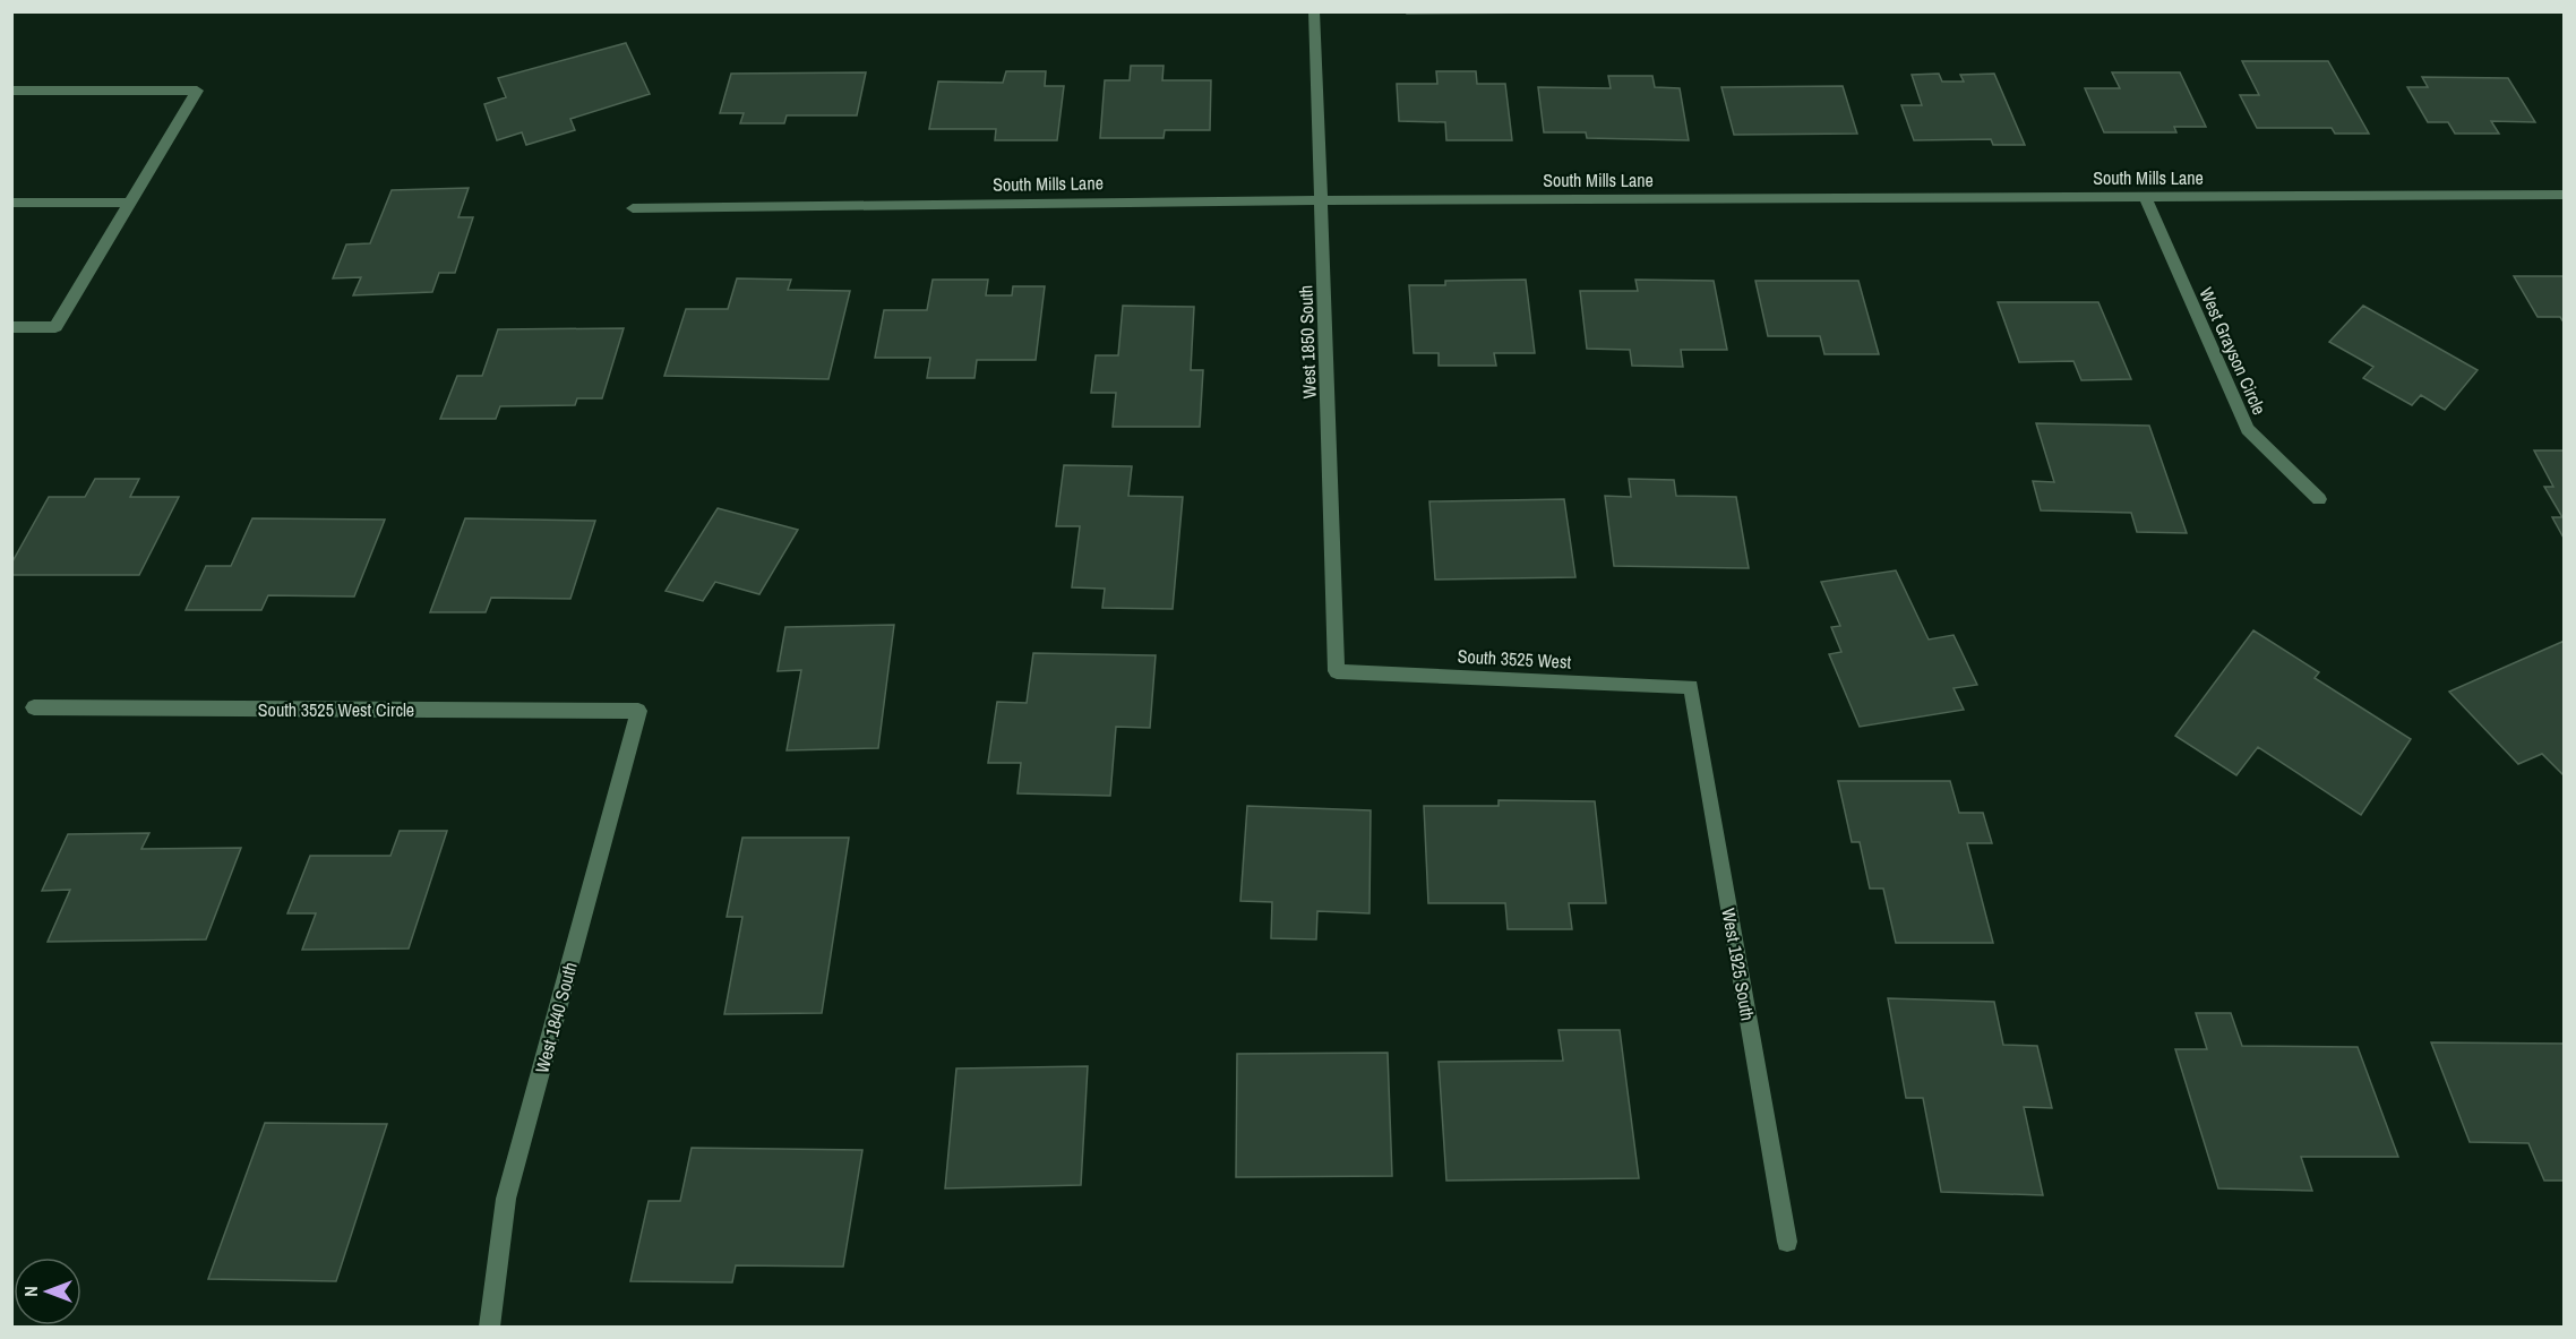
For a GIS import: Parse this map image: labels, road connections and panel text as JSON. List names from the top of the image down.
{
  "streets": {
    "street": [
      "South Mills Lane",
      "West 1850 South",
      "West Grayson Circle",
      "South 3525 West",
      "South 3525 West Circle",
      "West 1925 South",
      "West 1840 South"
    ]
  },
  "crossings": [
    ["South Mills Lane", "West 1850 South"],
    ["South Mills Lane", "West Grayson Circle"],
    ["West 1850 South", "South 3525 West"],
    ["South 3525 West", "West 1925 South"],
    ["South 3525 West Circle", "West 1840 South"]
  ],
  "north": "left"
}
